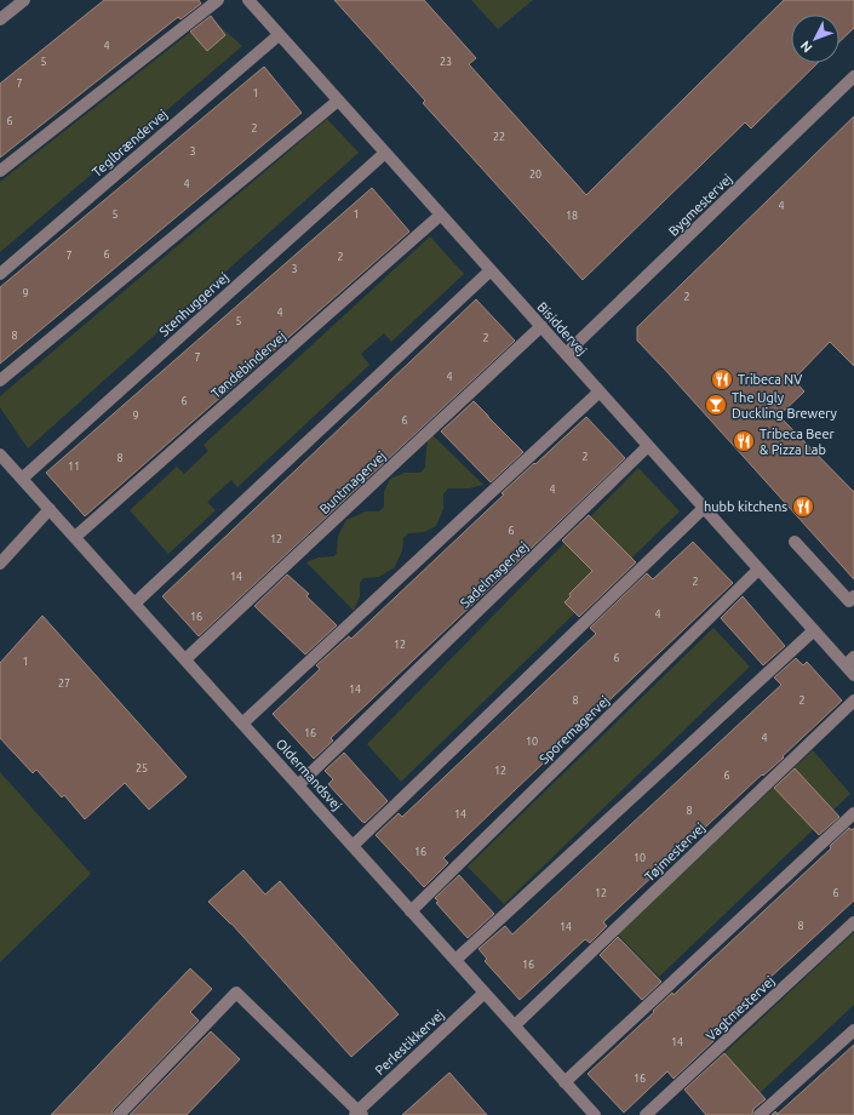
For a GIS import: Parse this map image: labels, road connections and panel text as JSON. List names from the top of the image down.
{
  "streets": {
    "street": [
      "Teglbrændervej",
      "Bygmestervej",
      "Stenhuggervej",
      "Bisiddervej",
      "Tøndebindervej",
      "Buntmagervej",
      "Sadelmagervej",
      "Sporemagervej",
      "Oldermandsvej",
      "Tøjmestervej",
      "Vagtmestervej",
      "Perlestikkervej"
    ]
  },
  "crossings": [
    ["Teglbrændervej", "Bisiddervej"],
    ["Bygmestervej", "Bisiddervej"],
    ["Stenhuggervej", "Bisiddervej"],
    ["Stenhuggervej", "Oldermandsvej"],
    ["Bisiddervej", "Tøndebindervej"],
    ["Bisiddervej", "Buntmagervej"],
    ["Bisiddervej", "Sadelmagervej"],
    ["Bisiddervej", "Sporemagervej"],
    ["Tøndebindervej", "Oldermandsvej"],
    ["Buntmagervej", "Oldermandsvej"],
    ["Sadelmagervej", "Oldermandsvej"],
    ["Sporemagervej", "Oldermandsvej"],
    ["Oldermandsvej", "Tøjmestervej"],
    ["Oldermandsvej", "Perlestikkervej"]
  ],
  "places": {
    "restaurant": ["Tribeca NV", "Tribeca Beer & Pizza Lab", "hubb kitchens"],
    "bar": ["The Ugly Duckling Brewery"]
  },
  "house_numbers": [
    "4",
    "5",
    "23",
    "7",
    "1",
    "6",
    "2",
    "22",
    "3",
    "20",
    "4",
    "4",
    "5",
    "1",
    "18",
    "6",
    "7",
    "2",
    "3",
    "9",
    "2",
    "4",
    "5",
    "8",
    "2",
    "7",
    "4",
    "6",
    "9",
    "6",
    "2",
    "8",
    "11",
    "4",
    "6",
    "12",
    "14",
    "2",
    "4",
    "16",
    "12",
    "6",
    "1",
    "27",
    "14",
    "8",
    "2",
    "16",
    "4",
    "10",
    "25",
    "12",
    "6",
    "8",
    "14",
    "16",
    "10",
    "12",
    "6",
    "8",
    "14",
    "16",
    "14",
    "16"
  ],
  "north": "bottom left"
}
